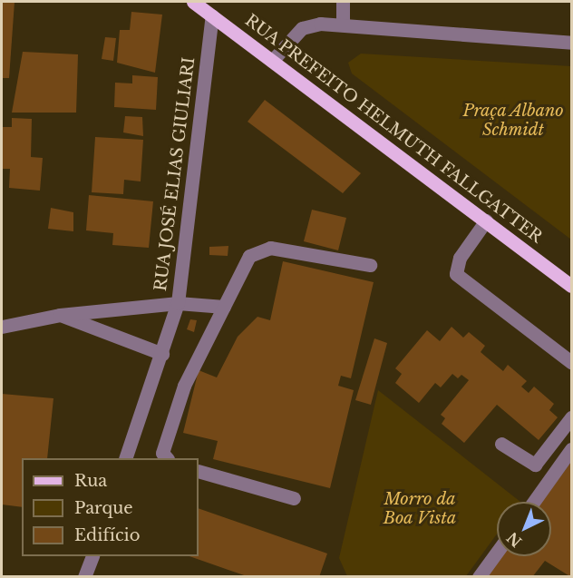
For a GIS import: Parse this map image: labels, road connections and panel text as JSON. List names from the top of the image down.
{
  "streets": {
    "main road": ["RUA PREFEITO HELMUTH FALLGATTER"],
    "street": ["RUA JOSÉ ELIAS GIULIARI"]
  },
  "crossings": [
    ["RUA PREFEITO HELMUTH FALLGATTER", "RUA JOSÉ ELIAS GIULIARI"]
  ],
  "parks": ["Praça Albano Schmidt", "Morro da Boa Vista"],
  "legend": ["Rua", "Parque", "Edifício"],
  "north": "bottom left"
}
